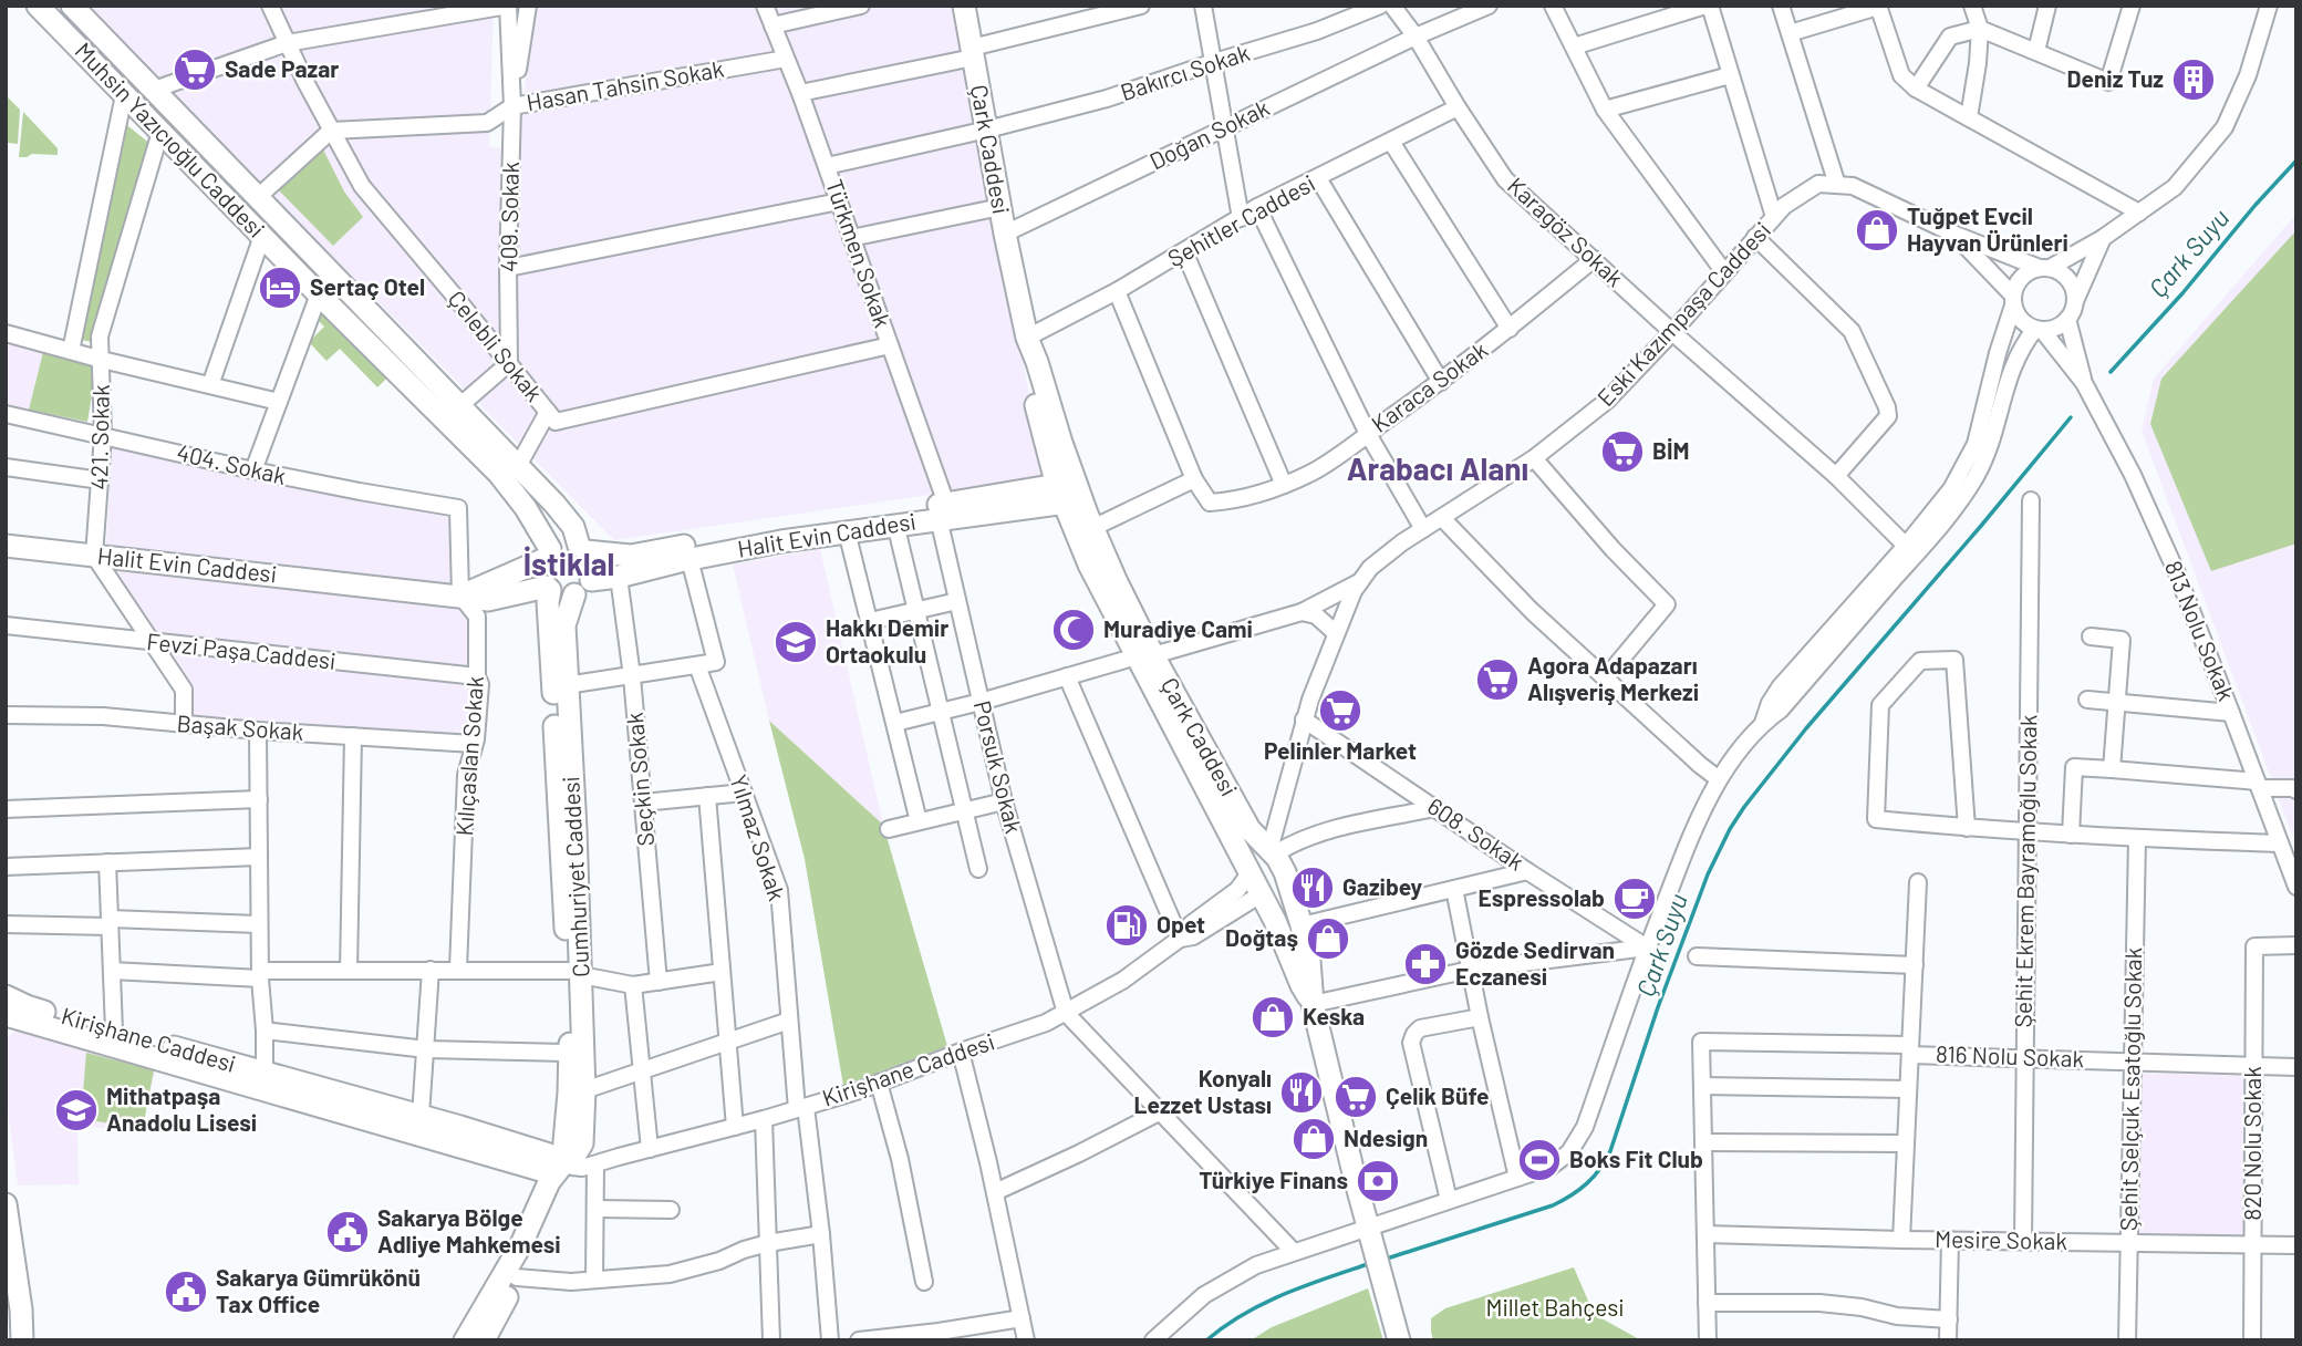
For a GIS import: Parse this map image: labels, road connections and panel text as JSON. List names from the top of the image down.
{
  "streets": {
    "main road": [
      "Muhsin Yazıcıoğlu Caddesi",
      "Çark Caddesi",
      "Halit Evin Caddesi",
      "Cumhuriyet Caddesi",
      "Kirişhane Caddesi"
    ],
    "street": [
      "Bakırcı Sokak",
      "Hasan Tahsin Sokak",
      "Doğan Sokak",
      "409. Sokak",
      "Şehitler Caddesi",
      "Karagöz Sokak",
      "Türkmen Sokak",
      "Eski Kazımpaşa Caddesi",
      "Çelebli Sokak",
      "Karaca Sokak",
      "421. Sokak",
      "404. Sokak",
      "813 Nolu Sokak",
      "Fevzi Paşa Caddesi",
      "Başak Sokak",
      "Kılıçaslan Sokak",
      "Porsuk Sokak",
      "Seçkin Sokak",
      "608. Sokak",
      "Yılmaz Sokak",
      "Şehit Ekrem Bayramoğlu Sokak",
      "816 Nolu Sokak",
      "Şehit Selçuk Esatoğlu Sokak",
      "820 Nolu Sokak",
      "Mesire Sokak"
    ]
  },
  "crossings": [
    ["Bakırcı Sokak", "Çark Caddesi"],
    ["Bakırcı Sokak", "Türkmen Sokak"],
    ["Hasan Tahsin Sokak", "409. Sokak"],
    ["Hasan Tahsin Sokak", "Türkmen Sokak"],
    ["Hasan Tahsin Sokak", "Çelebli Sokak"],
    ["Doğan Sokak", "Çark Caddesi"],
    ["Doğan Sokak", "Karagöz Sokak"],
    ["Muhsin Yazıcıoğlu Caddesi", "421. Sokak"],
    ["Muhsin Yazıcıoğlu Caddesi", "Halit Evin Caddesi"],
    ["Muhsin Yazıcıoğlu Caddesi", "Cumhuriyet Caddesi"],
    ["Çark Caddesi", "Şehitler Caddesi"],
    ["Çark Caddesi", "Eski Kazımpaşa Caddesi"],
    ["Çark Caddesi", "Halit Evin Caddesi"],
    ["Çark Caddesi", "Kirişhane Caddesi"],
    ["409. Sokak", "Çelebli Sokak"],
    ["Şehitler Caddesi", "Karagöz Sokak"],
    ["Karagöz Sokak", "Eski Kazımpaşa Caddesi"],
    ["Karagöz Sokak", "Karaca Sokak"],
    ["Türkmen Sokak", "Halit Evin Caddesi"],
    ["Türkmen Sokak", "Porsuk Sokak"],
    ["Eski Kazımpaşa Caddesi", "608. Sokak"],
    ["421. Sokak", "404. Sokak"],
    ["421. Sokak", "Halit Evin Caddesi"],
    ["404. Sokak", "Halit Evin Caddesi"],
    ["404. Sokak", "Kılıçaslan Sokak"],
    ["Halit Evin Caddesi", "Kılıçaslan Sokak"],
    ["Halit Evin Caddesi", "Porsuk Sokak"],
    ["Halit Evin Caddesi", "Seçkin Sokak"],
    ["Halit Evin Caddesi", "Cumhuriyet Caddesi"],
    ["Fevzi Paşa Caddesi", "Kılıçaslan Sokak"],
    ["Başak Sokak", "Kılıçaslan Sokak"],
    ["Porsuk Sokak", "Kirişhane Caddesi"],
    ["Yılmaz Sokak", "Kirişhane Caddesi"],
    ["Şehit Ekrem Bayramoğlu Sokak", "816 Nolu Sokak"],
    ["Şehit Ekrem Bayramoğlu Sokak", "Mesire Sokak"],
    ["Cumhuriyet Caddesi", "Kirişhane Caddesi"],
    ["816 Nolu Sokak", "Şehit Selçuk Esatoğlu Sokak"],
    ["816 Nolu Sokak", "820 Nolu Sokak"],
    ["Şehit Selçuk Esatoğlu Sokak", "Mesire Sokak"],
    ["820 Nolu Sokak", "Mesire Sokak"]
  ],
  "districts": ["Arabacı Alanı", "İstiklal"],
  "water": ["Çark Suyu"],
  "parks": ["Millet Bahçesi"],
  "places": {
    "supermarket": [
      "Sade Pazar",
      "BİM",
      "Agora Adapazarı Alışveriş Merkezi",
      "Pelinler Market",
      "Çelik Büfe"
    ],
    "building": ["Deniz Tuz"],
    "shop": [
      "Tuğpet Evcil Hayvan Ürünleri",
      "Doğtaş",
      "Keska",
      "Ndesign"
    ],
    "hotel": ["Sertaç Otel"],
    "mosque": ["Muradiye Cami"],
    "school or university": ["Hakkı Demir Ortaokulu", "Mithatpaşa Anadolu Lisesi"],
    "restaurant": ["Gazibey", "Konyalı Lezzet Ustası"],
    "cafe": ["Espressolab"],
    "fuel station": ["Opet"],
    "pharmacy": ["Gözde Sedirvan Eczanesi"],
    "sports": ["Boks Fit Club"],
    "bank": ["Türkiye Finans"],
    "public building": ["Sakarya Bölge Adliye Mahkemesi", "Sakarya Gümrükönü Tax Office"]
  }
}
